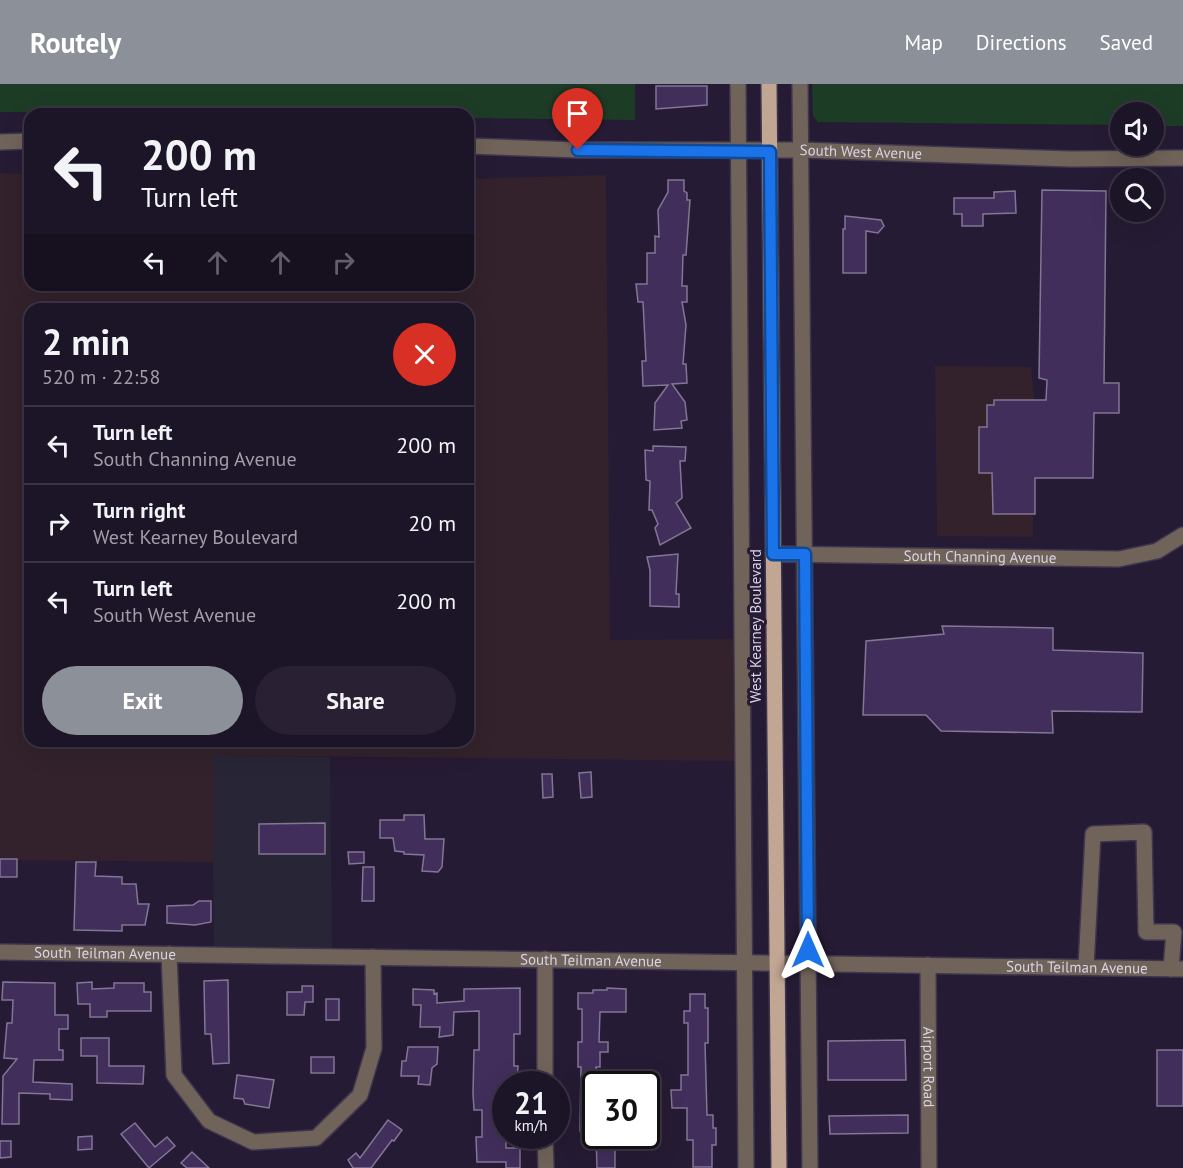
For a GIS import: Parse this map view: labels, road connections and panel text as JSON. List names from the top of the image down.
{
  "streets": {
    "main road": ["West Kearney Boulevard"],
    "street": [
      "South West Avenue",
      "South Channing Avenue",
      "South Teilman Avenue",
      "Airport Road"
    ]
  },
  "crossings": [
    ["South West Avenue", "West Kearney Boulevard"],
    ["South Channing Avenue", "West Kearney Boulevard"],
    ["West Kearney Boulevard", "South Teilman Avenue"],
    ["South Teilman Avenue", "Airport Road"]
  ],
  "page": {
    "header": "Routely",
    "nav": ["Map", "Directions", "Saved"],
    "turn": ["200 m", "Turn left"],
    "heading": ["2 min", "520 m · 22:58"],
    "list": [
      {
        "name": "Turn left",
        "note": "South Channing Avenue",
        "value": "200 m"
      },
      {
        "name": "Turn right",
        "note": "West Kearney Boulevard",
        "value": "20 m"
      },
      {
        "name": "Turn left",
        "note": "South West Avenue",
        "value": "200 m"
      }
    ],
    "buttons": ["Exit", "Share"],
    "speed": "21 km/h",
    "limit": "30"
  }
}
